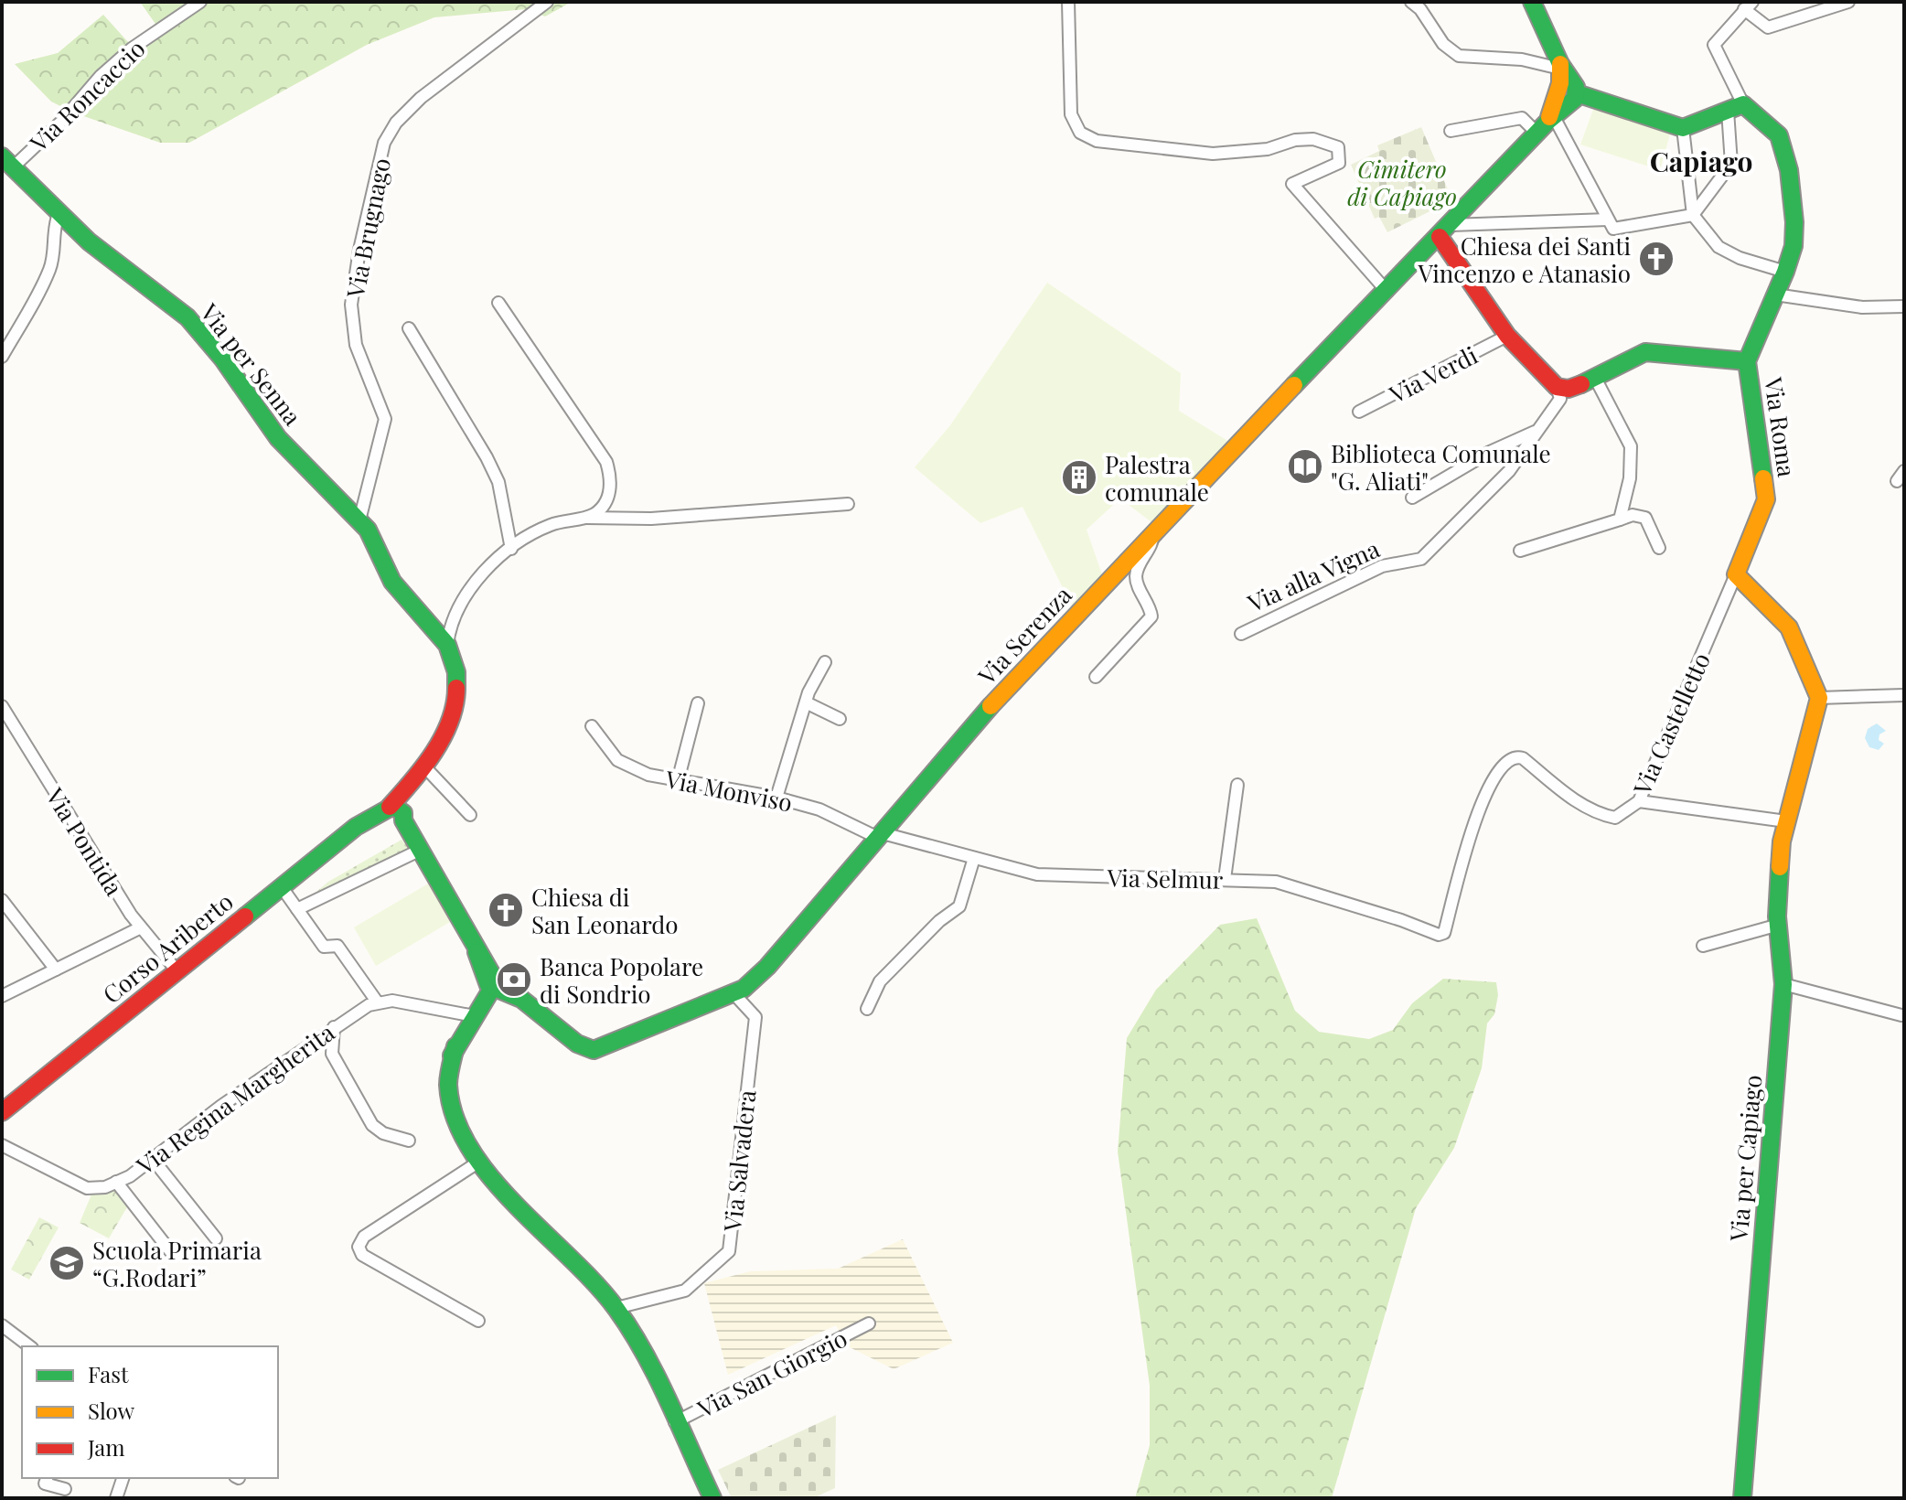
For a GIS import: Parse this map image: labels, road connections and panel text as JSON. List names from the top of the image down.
{
  "streets": {
    "street": [
      "Via Roncaccio",
      "Via Brugnago",
      "Via per Senna",
      "Via Verdi",
      "Via Roma",
      "Via alla Vigna",
      "Via Serenza",
      "Via Castelletto",
      "Via Monviso",
      "Via Pontida",
      "Via Selmur",
      "Corso Ariberto",
      "Via Regina Margherita",
      "Via per Capiago",
      "Via Salvadera",
      "Via San Giorgio"
    ]
  },
  "crossings": [
    ["Via Roncaccio", "Via per Senna"],
    ["Via Brugnago", "Via per Senna"],
    ["Via Roma", "Via Castelletto"],
    ["Via Serenza", "Via Monviso"],
    ["Via Serenza", "Via Selmur"],
    ["Via Serenza", "Via Salvadera"],
    ["Via Castelletto", "Via Selmur"],
    ["Via Monviso", "Via Selmur"],
    ["Via Pontida", "Corso Ariberto"]
  ],
  "districts": ["Capiago"],
  "parks": ["Cimitero di Capiago"],
  "places": {
    "church": ["Chiesa dei Santi Vincenzo e Atanasio", "Chiesa di San Leonardo"],
    "library": ["Biblioteca Comunale \"G. Aliati\""],
    "building": ["Palestra comunale"],
    "bank": ["Banca Popolare di Sondrio"],
    "school or university": ["Scuola Primaria “G.Rodari”"]
  },
  "legend": ["Fast", "Slow", "Jam"]
}
